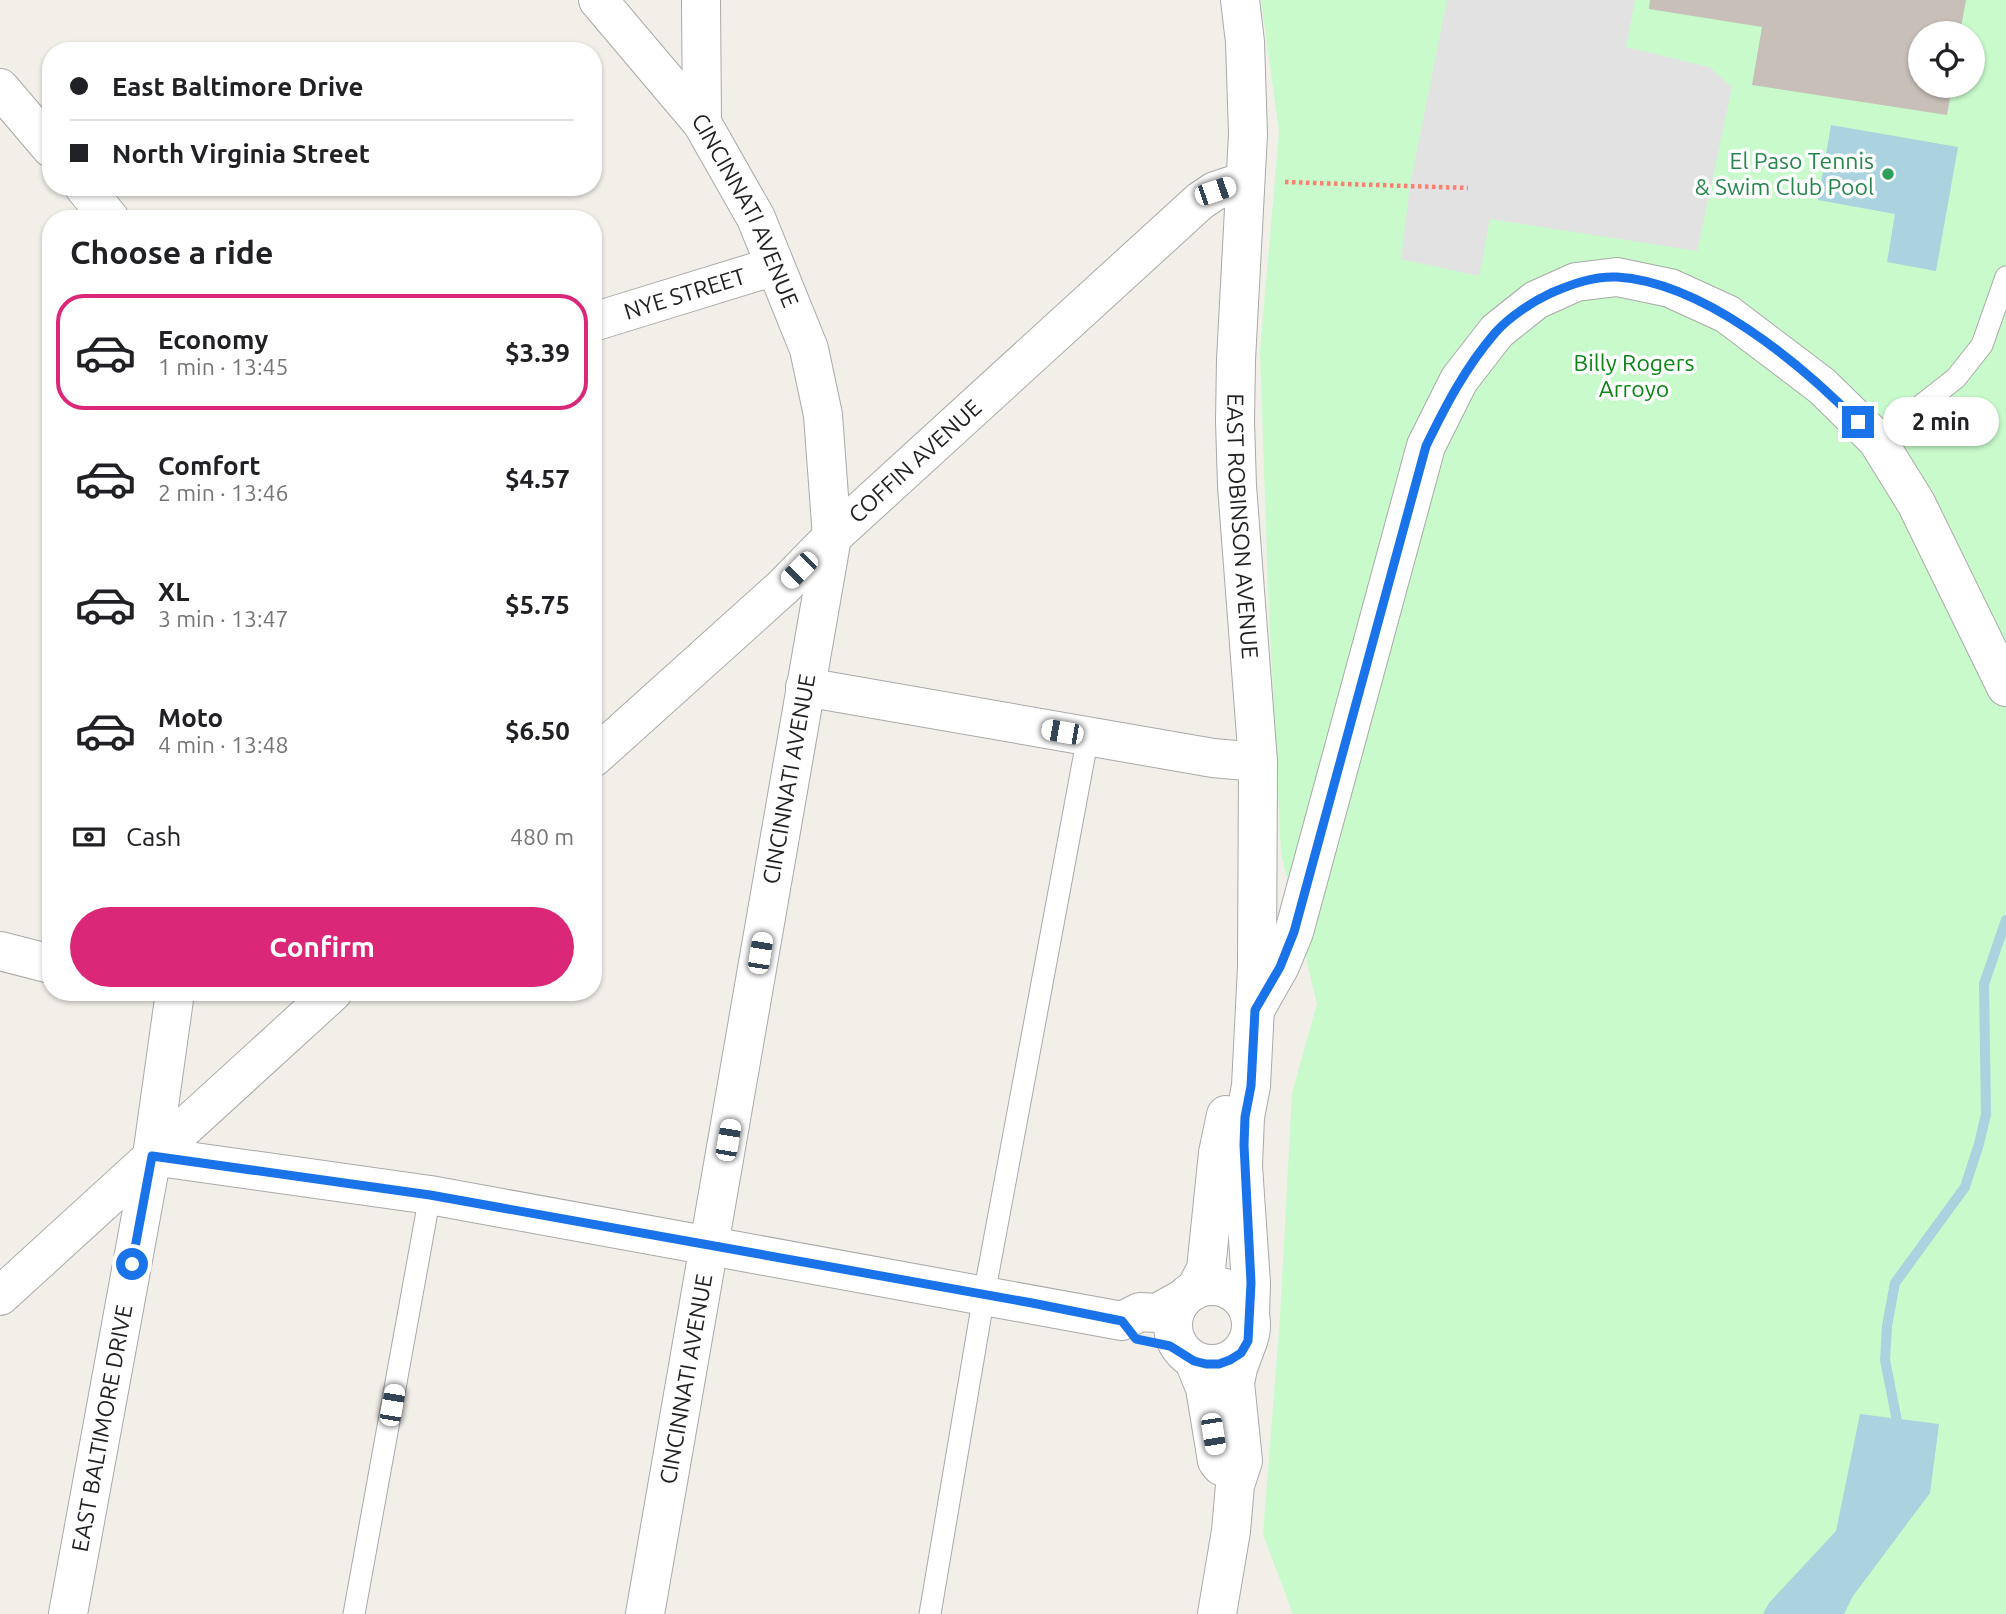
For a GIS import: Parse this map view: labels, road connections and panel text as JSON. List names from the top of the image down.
{
  "streets": {
    "street": [
      "CINCINNATI AVENUE",
      "NYE STREET",
      "COFFIN AVENUE",
      "EAST ROBINSON AVENUE",
      "EAST BALTIMORE DRIVE"
    ]
  },
  "crossings": [
    ["CINCINNATI AVENUE", "NYE STREET"],
    ["CINCINNATI AVENUE", "COFFIN AVENUE"],
    ["COFFIN AVENUE", "EAST ROBINSON AVENUE"]
  ],
  "parks": ["Billy Rogers Arroyo"],
  "places": ["El Paso Tennis & Swim Club Pool"],
  "page": {
    "banner": ["East Baltimore Drive", "North Virginia Street"],
    "heading": "Choose a ride",
    "list": [
      {
        "name": "Economy",
        "note": "1 min · 13:45",
        "value": "$3.39"
      },
      {
        "name": "Comfort",
        "note": "2 min · 13:46",
        "value": "$4.57"
      },
      {
        "name": "XL",
        "note": "3 min · 13:47",
        "value": "$5.75"
      },
      {
        "name": "Moto",
        "note": "4 min · 13:48",
        "value": "$6.50"
      }
    ],
    "bubble": "2 min",
    "pay": ["Cash", "480 m"],
    "buttons": "Confirm"
  }
}
